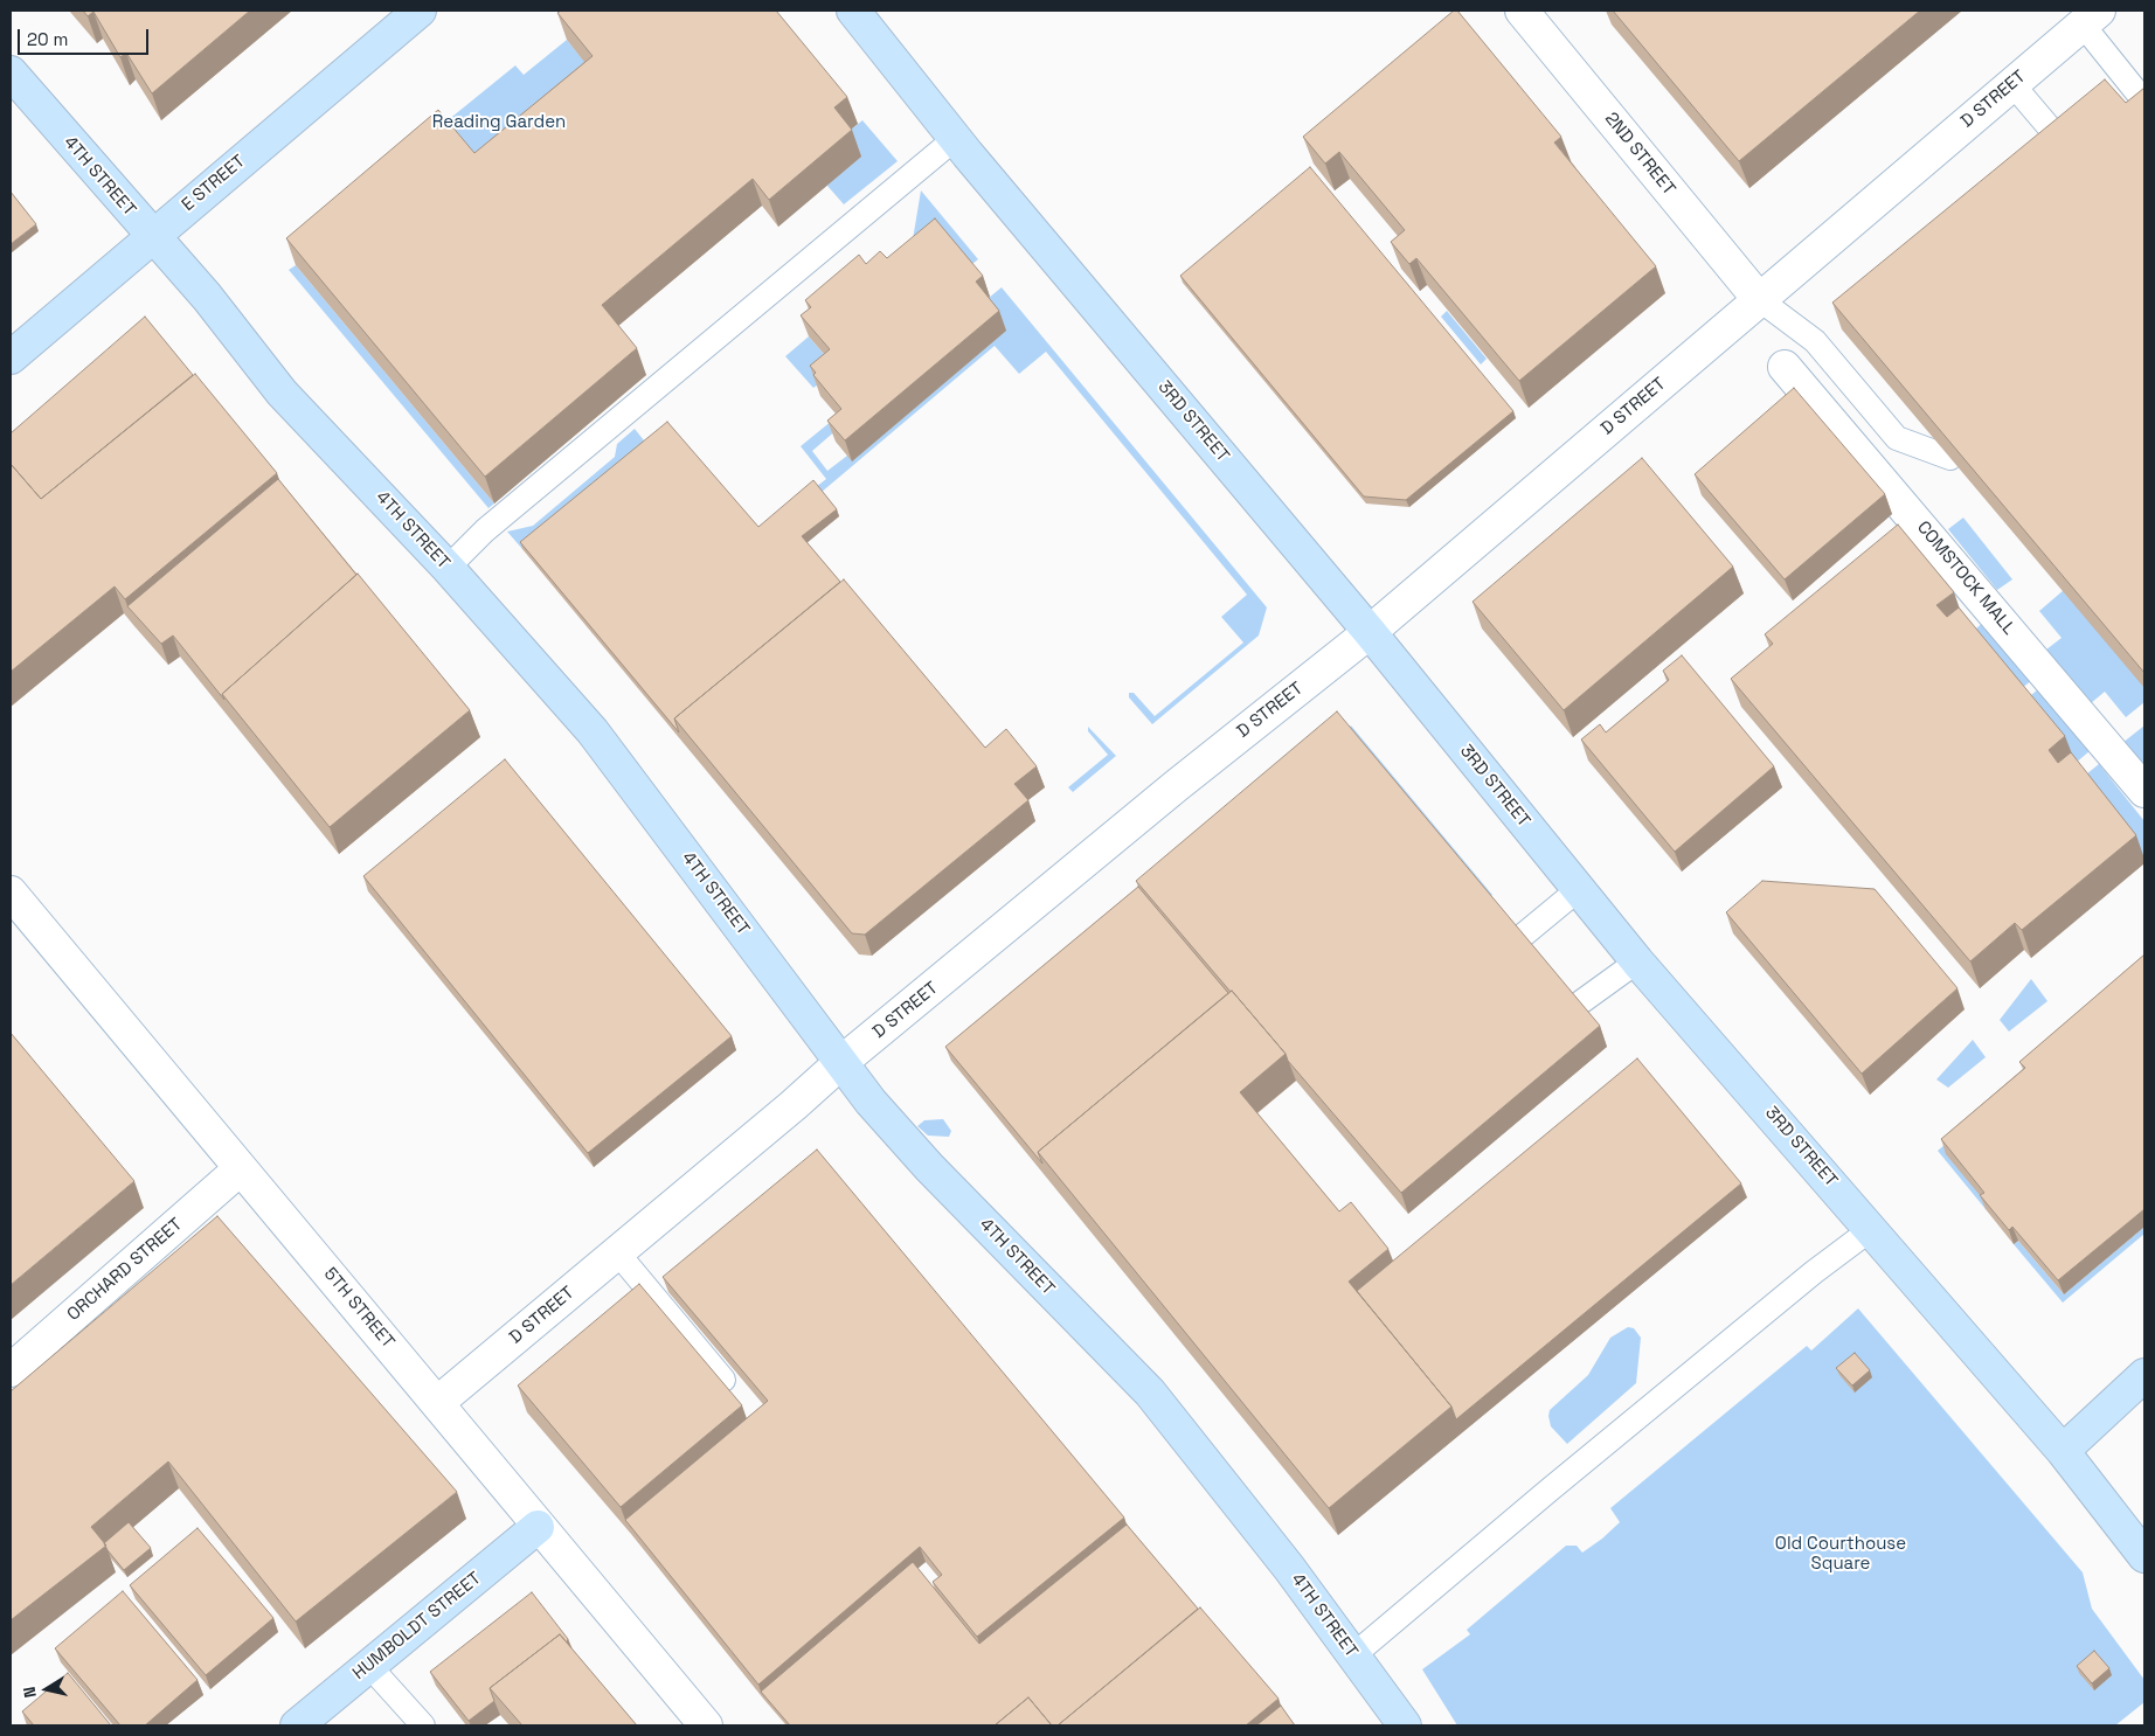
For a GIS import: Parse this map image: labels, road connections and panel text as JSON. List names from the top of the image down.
{
  "streets": {
    "street": [
      "D STREET",
      "2ND STREET",
      "4TH STREET",
      "E STREET",
      "3RD STREET",
      "COMSTOCK MALL",
      "ORCHARD STREET",
      "5TH STREET",
      "HUMBOLDT STREET"
    ]
  },
  "crossings": [
    ["D STREET", "2ND STREET"],
    ["D STREET", "4TH STREET"],
    ["D STREET", "3RD STREET"],
    ["D STREET", "5TH STREET"],
    ["4TH STREET", "E STREET"],
    ["ORCHARD STREET", "5TH STREET"],
    ["5TH STREET", "HUMBOLDT STREET"]
  ],
  "parks": ["Reading Garden", "Old Courthouse Square"],
  "scale_bar": "20 m",
  "north": "left"
}
